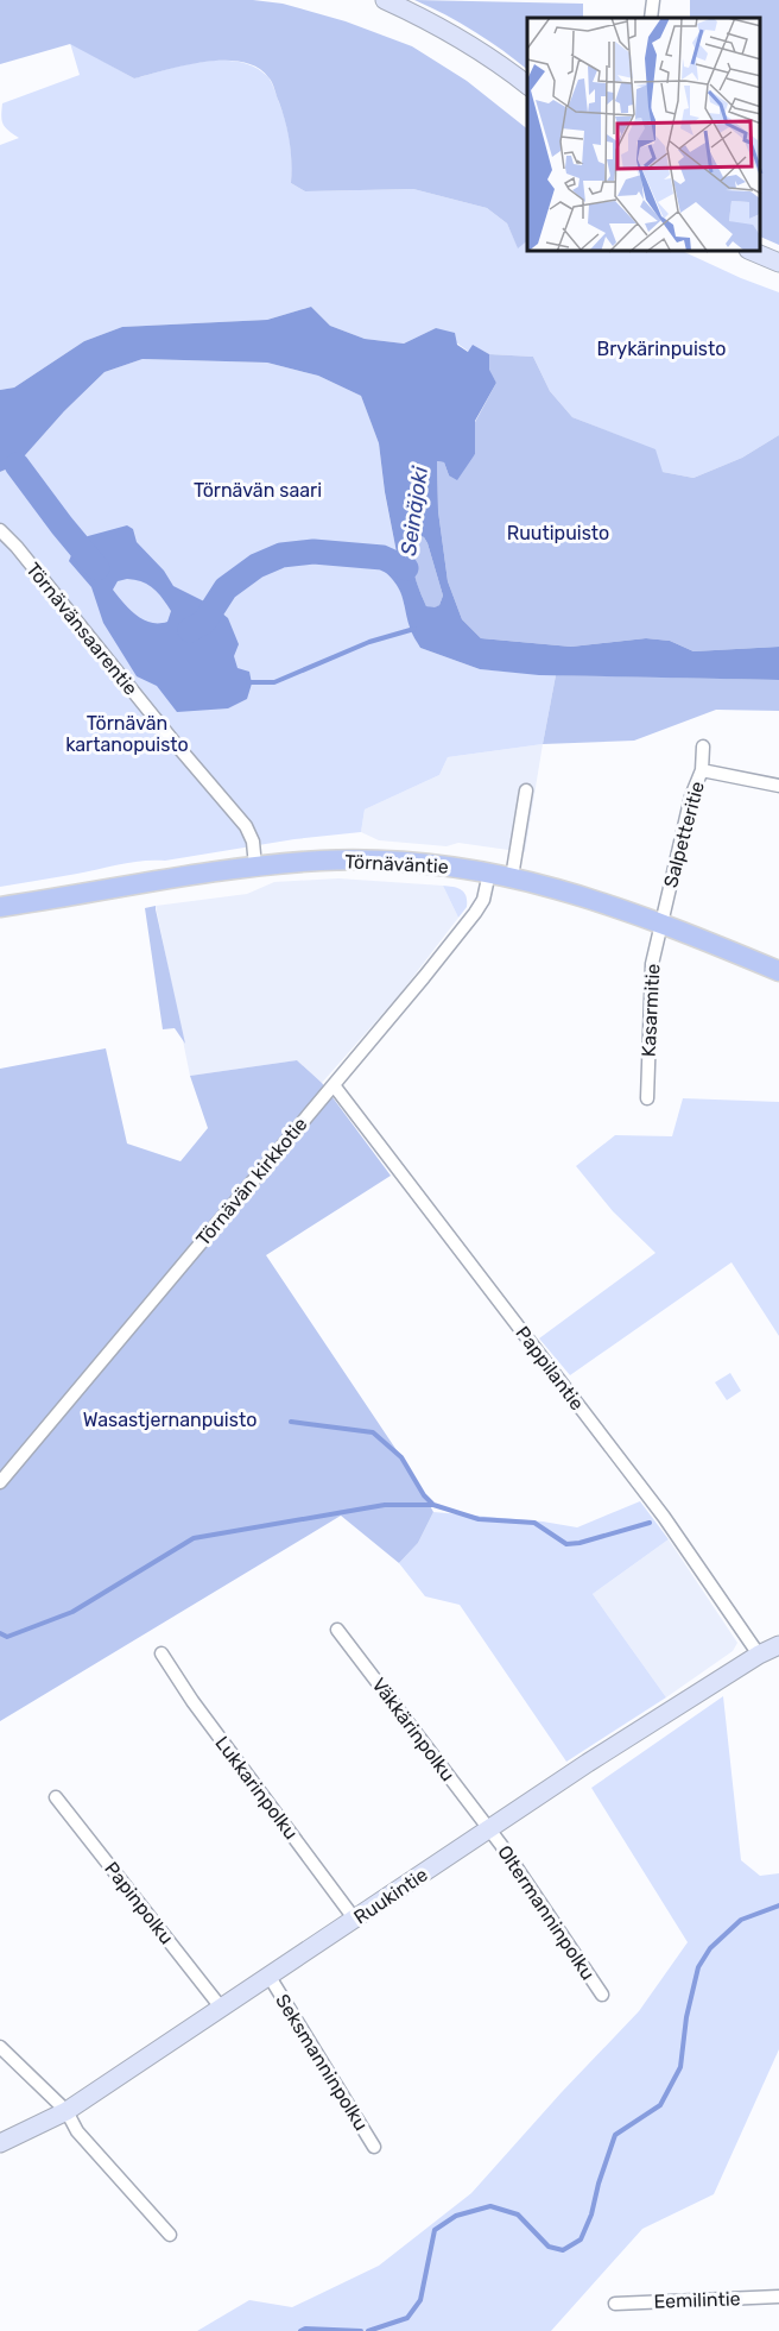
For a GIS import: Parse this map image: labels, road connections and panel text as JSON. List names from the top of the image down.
{
  "streets": {
    "main road": ["Törnäväntie"],
    "street": [
      "Törnävänsaarentie",
      "Salpetteritie",
      "Kasarmitie",
      "Törnävän kirkkotie",
      "Pappilantie",
      "Väkkärinpolku",
      "Lukkarinpolku",
      "Ruukintie",
      "Papinpolku",
      "Oltermanninpolku",
      "Seksmanninpolku",
      "Eemilintie"
    ]
  },
  "crossings": [
    ["Törnävänsaarentie", "Törnäväntie"],
    ["Salpetteritie", "Törnäväntie"],
    ["Salpetteritie", "Kasarmitie"],
    ["Törnäväntie", "Kasarmitie"],
    ["Törnäväntie", "Törnävän kirkkotie"],
    ["Törnävän kirkkotie", "Pappilantie"],
    ["Pappilantie", "Ruukintie"],
    ["Väkkärinpolku", "Ruukintie"],
    ["Väkkärinpolku", "Oltermanninpolku"],
    ["Lukkarinpolku", "Ruukintie"],
    ["Ruukintie", "Papinpolku"],
    ["Ruukintie", "Oltermanninpolku"],
    ["Ruukintie", "Seksmanninpolku"]
  ],
  "water": ["Seinäjoki"],
  "parks": [
    "Brykärinpuisto",
    "Törnävän saari",
    "Ruutipuisto",
    "Törnävän kartanopuisto",
    "Wasastjernanpuisto"
  ]
}
